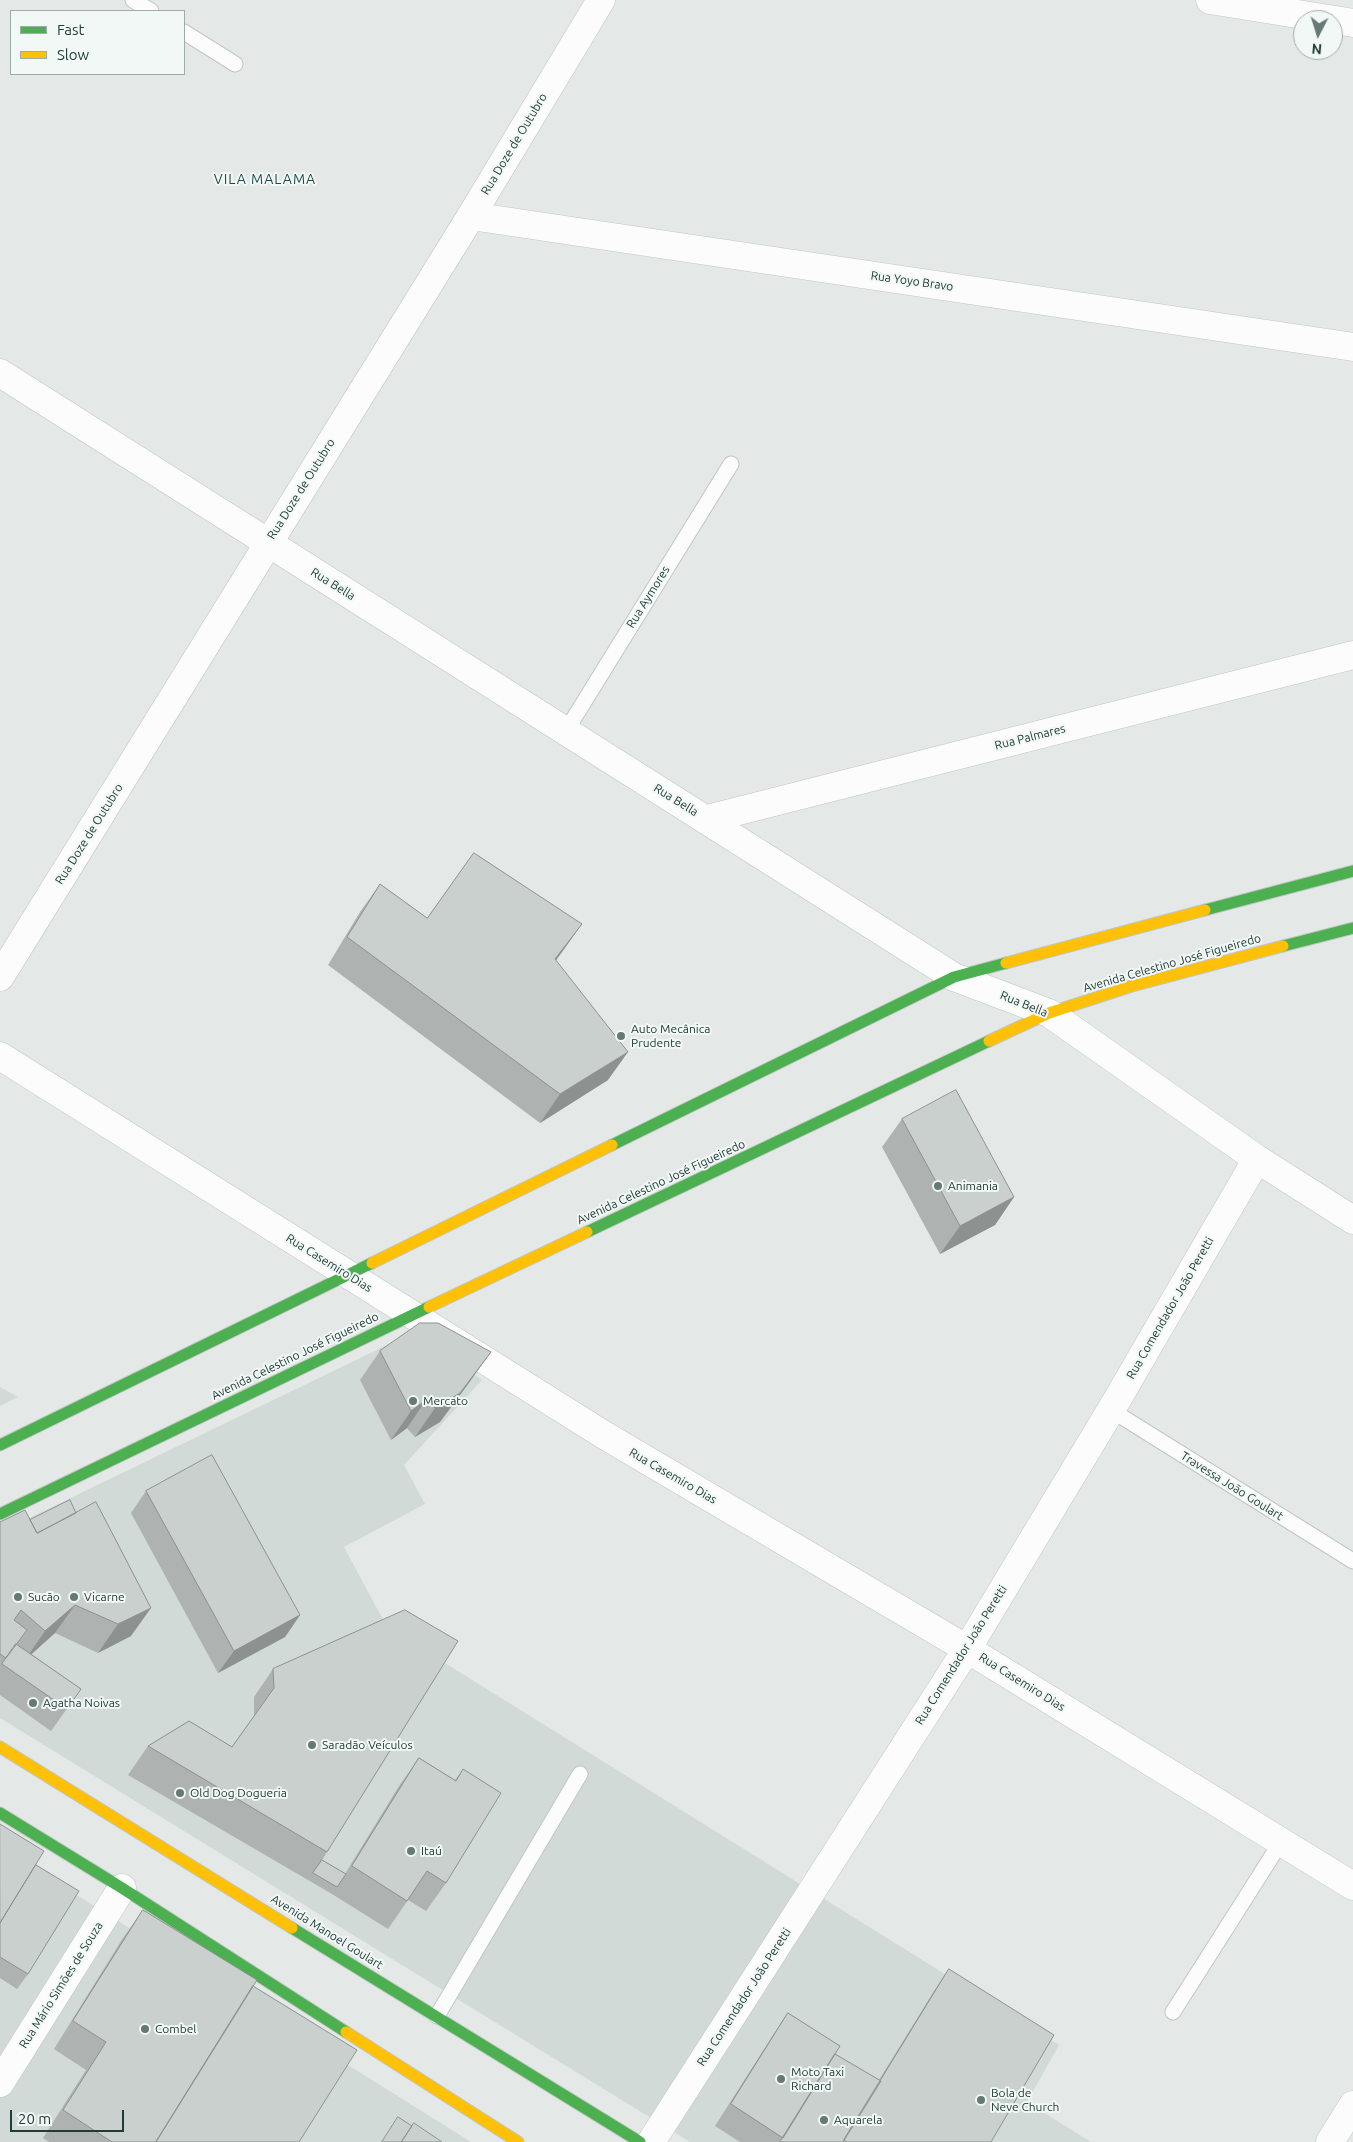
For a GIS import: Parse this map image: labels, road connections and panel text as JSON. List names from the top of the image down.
{
  "streets": {
    "street": [
      "Rua Doze de Outubro",
      "Rua Yoyo Bravo",
      "Rua Bella",
      "Rua Palmares",
      "Avenida Celestino José Figueiredo",
      "Rua Casemiro Dias",
      "Rua Comendador João Peretti",
      "Avenida Manoel Goulart",
      "Rua Mário Simões de Souza"
    ],
    "lane": ["Rua Aymores", "Travessa João Goulart"]
  },
  "crossings": [
    ["Rua Doze de Outubro", "Rua Yoyo Bravo"],
    ["Rua Doze de Outubro", "Rua Bella"],
    ["Rua Bella", "Rua Aymores"],
    ["Rua Bella", "Rua Palmares"],
    ["Rua Bella", "Avenida Celestino José Figueiredo"],
    ["Rua Bella", "Rua Comendador João Peretti"],
    ["Avenida Celestino José Figueiredo", "Rua Casemiro Dias"],
    ["Rua Casemiro Dias", "Rua Comendador João Peretti"],
    ["Rua Comendador João Peretti", "Travessa João Goulart"]
  ],
  "districts": ["VILA MALAMA"],
  "places": [
    "Auto Mecânica Prudente",
    "Animania",
    "Mercato",
    "Sucão",
    "Vicarne",
    "Agatha Noivas",
    "Saradão Veículos",
    "Old Dog Dogueria",
    "Itaú",
    "Combel",
    "Moto Taxi Richard",
    "Bola de Neve Church",
    "Aquarela"
  ],
  "legend": ["Fast", "Slow"],
  "scale_bar": "20 m",
  "north": "bottom"
}
